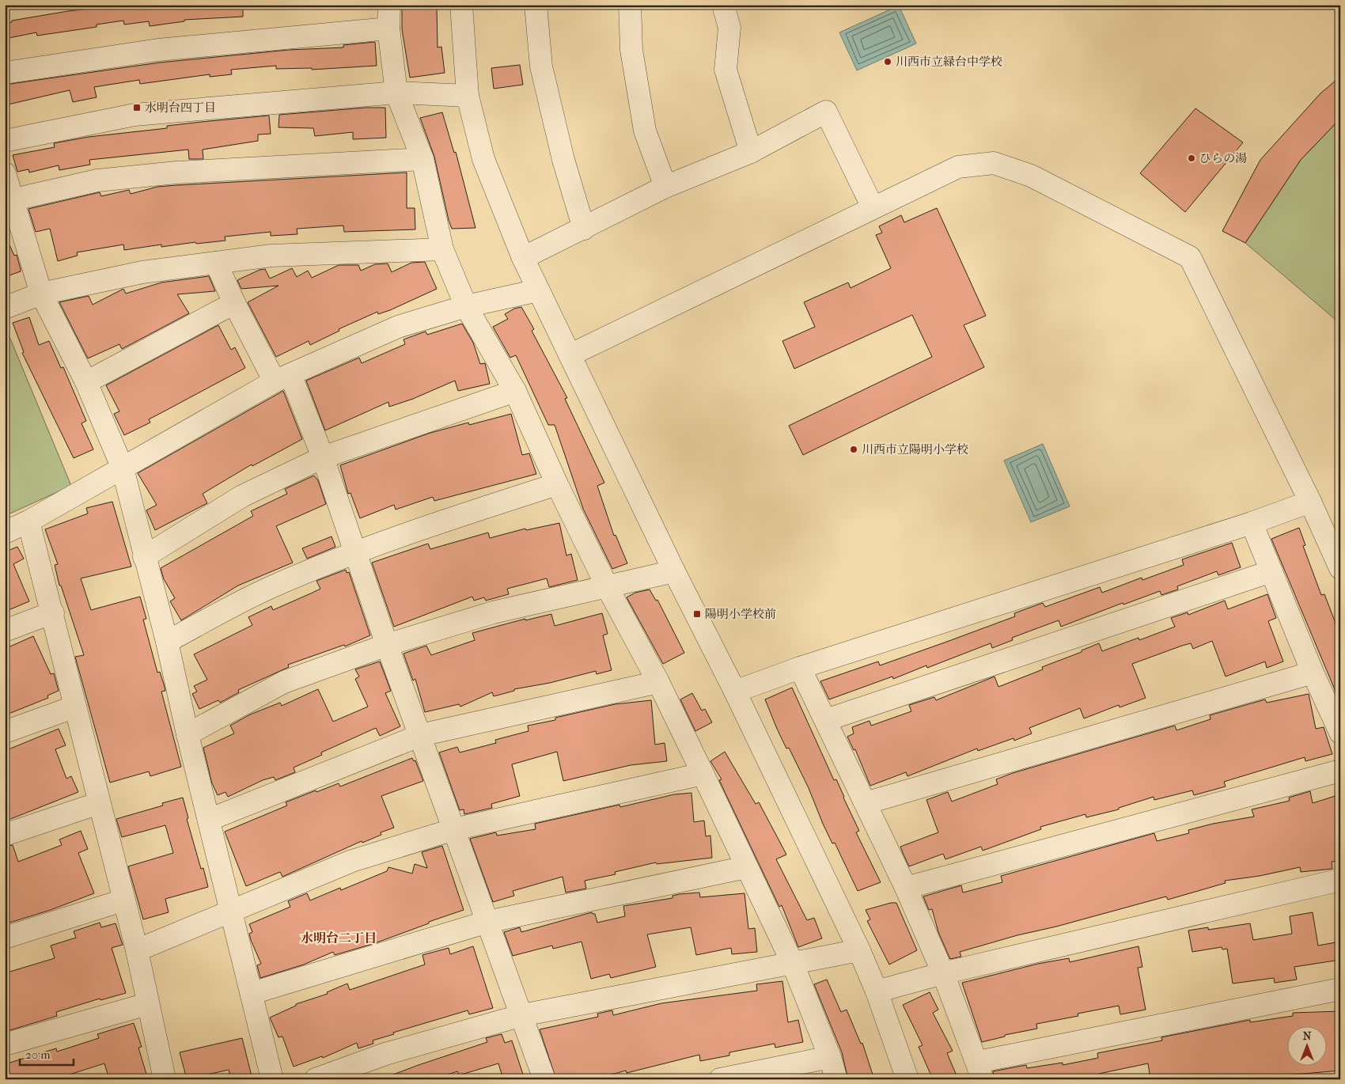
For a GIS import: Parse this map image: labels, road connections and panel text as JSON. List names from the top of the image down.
{
  "districts": ["水明台二丁目"],
  "places": {
    "other": ["川西市立緑台中学校", "ひらの湯", "川西市立陽明小学校"],
    "transit": ["水明台四丁目", "陽明小学校前"]
  },
  "scale_bar": "20 m",
  "north": "top"
}
